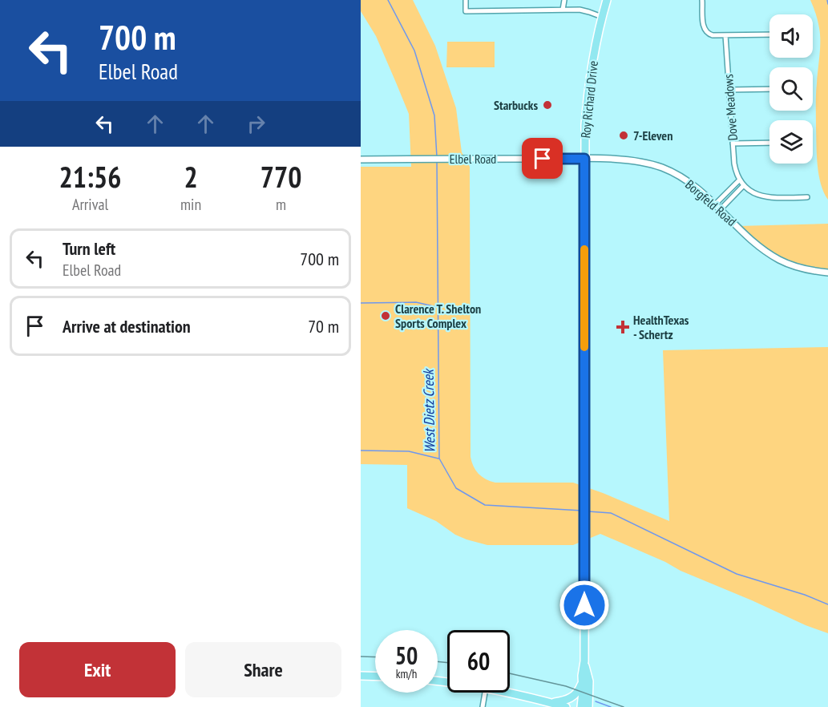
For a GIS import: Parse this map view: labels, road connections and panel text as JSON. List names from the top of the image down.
{
  "streets": {
    "main road": ["Roy Richard Drive"],
    "street": ["Dove Meadows", "Elbel Road", "Borgfeld Road"]
  },
  "crossings": [
    ["Roy Richard Drive", "Elbel Road"],
    ["Roy Richard Drive", "Borgfeld Road"],
    ["Elbel Road", "Borgfeld Road"]
  ],
  "water": ["West Dietz Creek"],
  "places": {
    "other": ["Starbucks", "7-Eleven", "Clarence T. Shelton Sports Complex"],
    "health": ["HealthTexas - Schertz"]
  },
  "page": {
    "turn": ["700 m", "Elbel Road"],
    "eta": [
      "21:56",
      "Arrival",
      "2",
      "min",
      "770",
      "m"
    ],
    "list": [
      {
        "name": "Turn left",
        "note": "Elbel Road",
        "value": "700 m"
      },
      {
        "name": "Arrive at destination",
        "value": "70 m"
      }
    ],
    "speed": "50 km/h",
    "limit": "60",
    "buttons": ["Exit", "Share"]
  }
}
